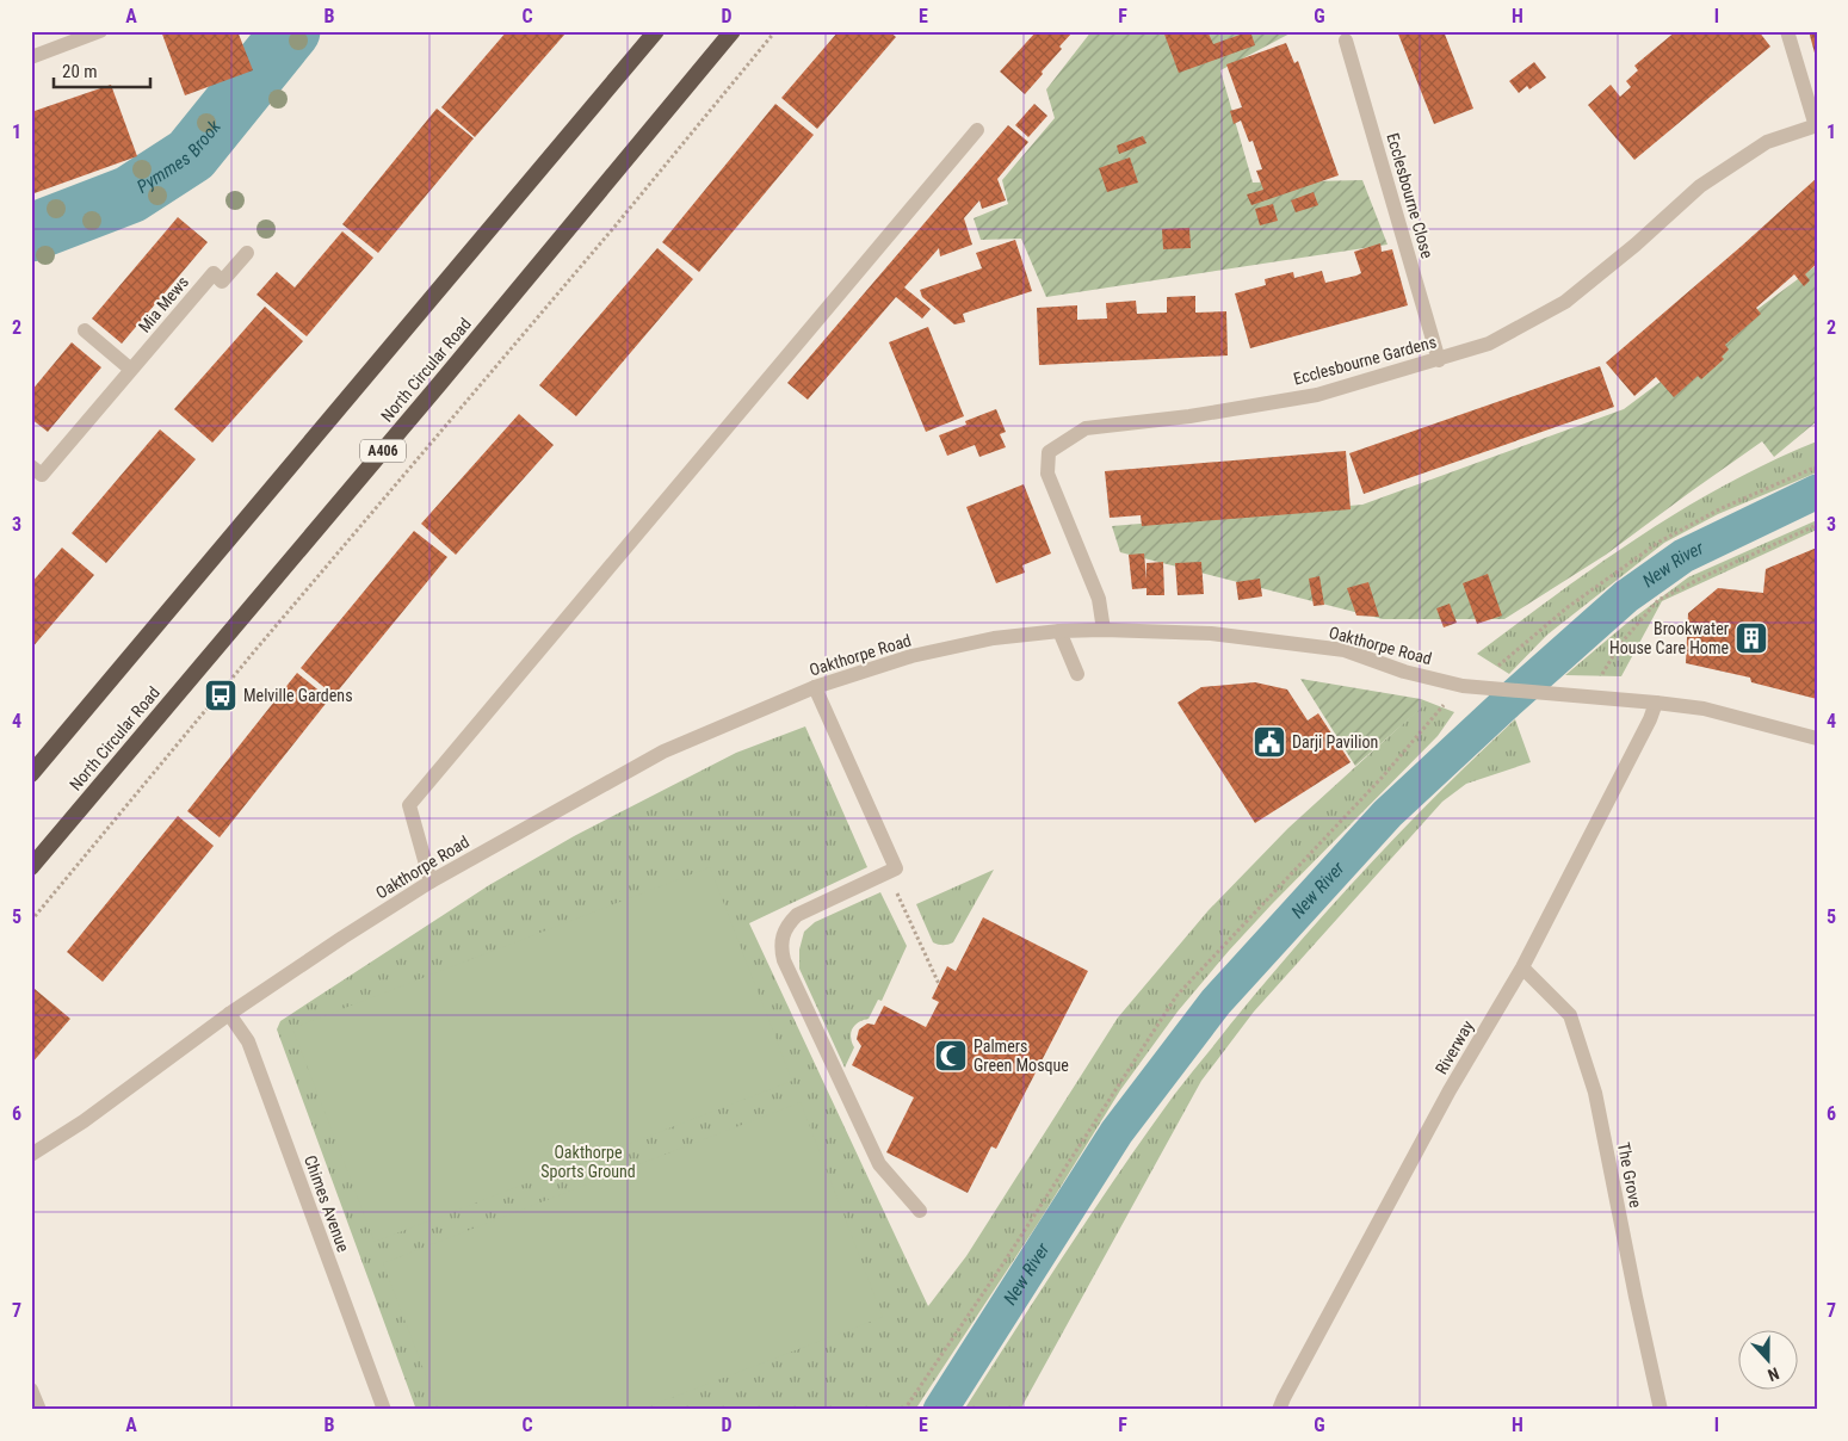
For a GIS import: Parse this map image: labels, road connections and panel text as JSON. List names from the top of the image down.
{
  "streets": {
    "highway": ["North Circular Road", "A406"],
    "street": [
      "Ecclesbourne Close",
      "Mia Mews",
      "Ecclesbourne Gardens",
      "Oakthorpe Road",
      "Riverway",
      "The Grove",
      "Chimes Avenue"
    ]
  },
  "crossings": [
    ["Ecclesbourne Close", "Ecclesbourne Gardens"],
    ["Ecclesbourne Gardens", "Oakthorpe Road"],
    ["Oakthorpe Road", "Riverway"],
    ["Oakthorpe Road", "Chimes Avenue"],
    ["Riverway", "The Grove"]
  ],
  "water": ["Pymmes Brook", "New River"],
  "parks": ["Oakthorpe Sports Ground"],
  "places": {
    "building": ["Brookwater House Care Home"],
    "bus stop": ["Melville Gardens"],
    "public building": ["Darji Pavilion"],
    "mosque": ["Palmers Green Mosque"]
  },
  "scale_bar": "20 m",
  "north": "bottom",
  "grid": {
    "columns": [
      "A",
      "B",
      "C",
      "D",
      "E",
      "F",
      "G",
      "H",
      "I"
    ],
    "rows": [
      "1",
      "2",
      "3",
      "4",
      "5",
      "6",
      "7"
    ]
  }
}
